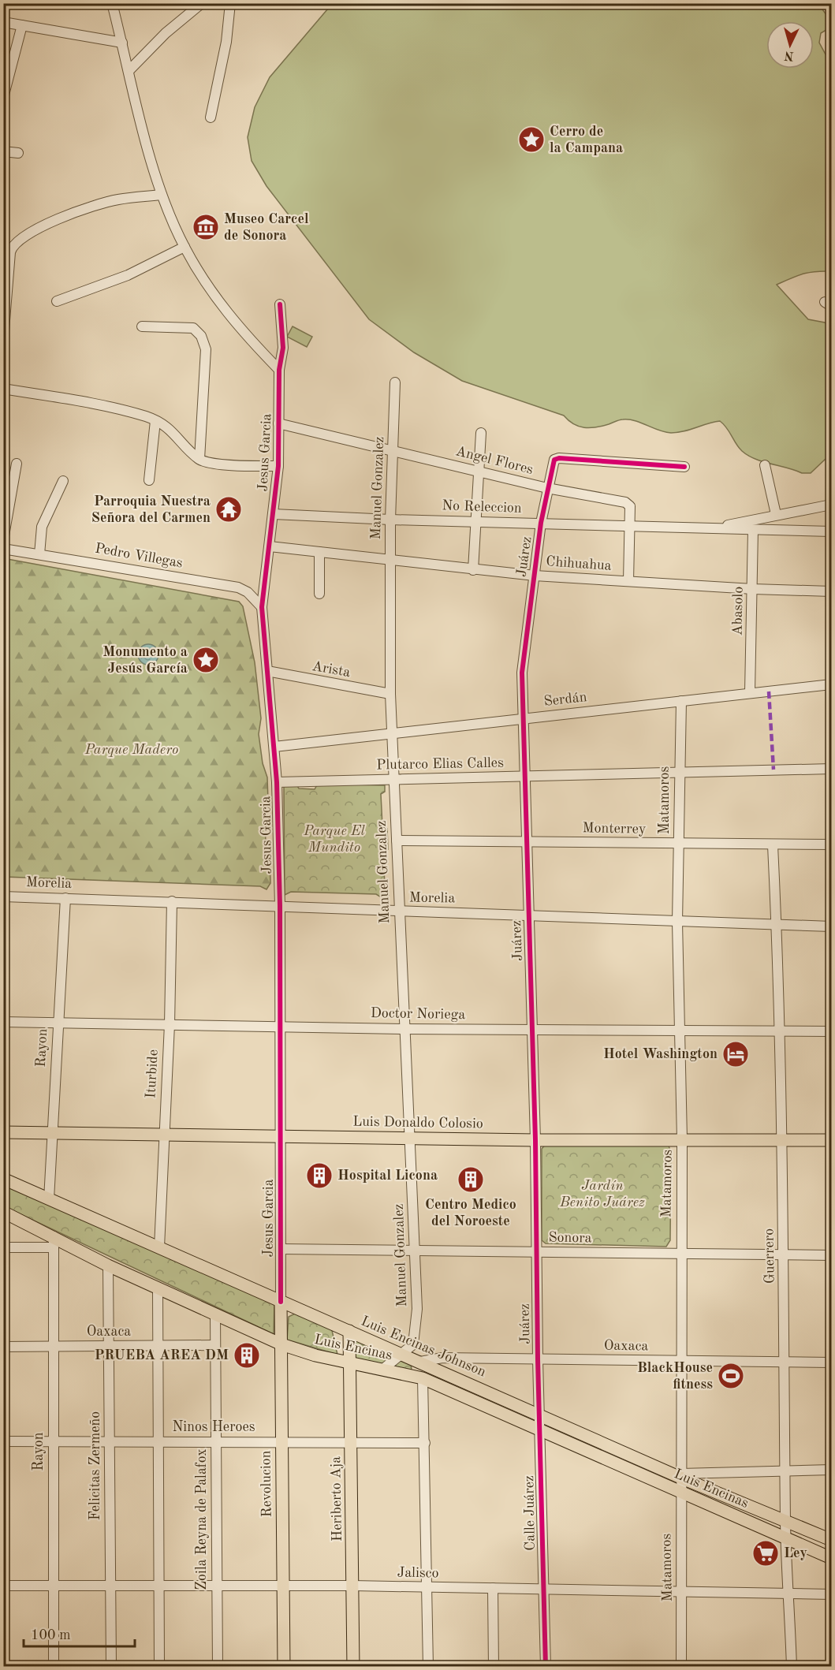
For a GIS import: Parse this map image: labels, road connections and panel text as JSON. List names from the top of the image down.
{
  "streets": {
    "main road": [
      "Luis Donaldo Colosio",
      "Luis Encinas Johnson",
      "Luis Encinas",
      "Revolucion",
      "Heriberto Aja"
    ],
    "street": [
      "Jesus Garcia",
      "Angel Flores",
      "Manuel Gonzalez",
      "No Releccion",
      "Pedro Villegas",
      "Juárez",
      "Chihuahua",
      "Abasolo",
      "Arista",
      "Serdán",
      "Plutarco Elias Calles",
      "Matamoros",
      "Monterrey",
      "Morelia",
      "Doctor Noriega",
      "Rayon",
      "Iturbide",
      "Sonora",
      "Guerrero",
      "Oaxaca",
      "Ninos Heroes",
      "Felicitas Zermeño",
      "Calle Juárez",
      "Zoila Reyna de Palafox",
      "Jalisco"
    ]
  },
  "crossings": [
    ["Jesus Garcia", "Angel Flores"],
    ["Jesus Garcia", "No Releccion"],
    ["Jesus Garcia", "Pedro Villegas"],
    ["Jesus Garcia", "Chihuahua"],
    ["Jesus Garcia", "Arista"],
    ["Jesus Garcia", "Serdán"],
    ["Jesus Garcia", "Plutarco Elias Calles"],
    ["Jesus Garcia", "Morelia"],
    ["Jesus Garcia", "Doctor Noriega"],
    ["Jesus Garcia", "Luis Donaldo Colosio"],
    ["Jesus Garcia", "Sonora"],
    ["Jesus Garcia", "Luis Encinas Johnson"],
    ["Jesus Garcia", "Revolucion"],
    ["Angel Flores", "Manuel Gonzalez"],
    ["Angel Flores", "No Releccion"],
    ["Angel Flores", "Juárez"],
    ["Angel Flores", "Chihuahua"],
    ["Manuel Gonzalez", "No Releccion"],
    ["Manuel Gonzalez", "Chihuahua"],
    ["Manuel Gonzalez", "Arista"],
    ["Manuel Gonzalez", "Serdán"],
    ["Manuel Gonzalez", "Plutarco Elias Calles"],
    ["Manuel Gonzalez", "Monterrey"],
    ["Manuel Gonzalez", "Morelia"],
    ["Manuel Gonzalez", "Doctor Noriega"],
    ["Manuel Gonzalez", "Luis Donaldo Colosio"],
    ["Manuel Gonzalez", "Sonora"],
    ["Manuel Gonzalez", "Luis Encinas Johnson"],
    ["Manuel Gonzalez", "Luis Encinas"],
    ["No Releccion", "Juárez"],
    ["Juárez", "Chihuahua"],
    ["Juárez", "Serdán"],
    ["Juárez", "Plutarco Elias Calles"],
    ["Juárez", "Monterrey"],
    ["Juárez", "Morelia"],
    ["Juárez", "Doctor Noriega"],
    ["Juárez", "Luis Donaldo Colosio"],
    ["Juárez", "Sonora"],
    ["Juárez", "Oaxaca"],
    ["Juárez", "Calle Juárez"],
    ["Chihuahua", "Abasolo"],
    ["Abasolo", "Serdán"],
    ["Serdán", "Matamoros"],
    ["Plutarco Elias Calles", "Matamoros"],
    ["Matamoros", "Monterrey"],
    ["Matamoros", "Morelia"],
    ["Matamoros", "Doctor Noriega"],
    ["Matamoros", "Luis Donaldo Colosio"],
    ["Matamoros", "Sonora"],
    ["Matamoros", "Oaxaca"],
    ["Matamoros", "Luis Encinas Johnson"],
    ["Matamoros", "Luis Encinas"],
    ["Matamoros", "Jalisco"],
    ["Monterrey", "Guerrero"],
    ["Morelia", "Rayon"],
    ["Morelia", "Iturbide"],
    ["Morelia", "Guerrero"],
    ["Doctor Noriega", "Rayon"],
    ["Doctor Noriega", "Iturbide"],
    ["Doctor Noriega", "Guerrero"],
    ["Rayon", "Luis Donaldo Colosio"],
    ["Rayon", "Oaxaca"],
    ["Rayon", "Luis Encinas Johnson"],
    ["Rayon", "Luis Encinas"],
    ["Rayon", "Ninos Heroes"],
    ["Rayon", "Jalisco"],
    ["Iturbide", "Luis Donaldo Colosio"],
    ["Iturbide", "Luis Encinas Johnson"],
    ["Luis Donaldo Colosio", "Guerrero"],
    ["Sonora", "Guerrero"],
    ["Guerrero", "Oaxaca"],
    ["Guerrero", "Luis Encinas Johnson"],
    ["Guerrero", "Luis Encinas"],
    ["Guerrero", "Jalisco"],
    ["Oaxaca", "Luis Encinas Johnson"],
    ["Oaxaca", "Felicitas Zermeño"],
    ["Oaxaca", "Calle Juárez"],
    ["Oaxaca", "Zoila Reyna de Palafox"],
    ["Luis Encinas Johnson", "Revolucion"],
    ["Luis Encinas Johnson", "Heriberto Aja"],
    ["Luis Encinas Johnson", "Calle Juárez"],
    ["Luis Encinas", "Felicitas Zermeño"],
    ["Luis Encinas", "Revolucion"],
    ["Luis Encinas", "Heriberto Aja"],
    ["Luis Encinas", "Calle Juárez"],
    ["Luis Encinas", "Zoila Reyna de Palafox"],
    ["Ninos Heroes", "Felicitas Zermeño"],
    ["Ninos Heroes", "Revolucion"],
    ["Ninos Heroes", "Heriberto Aja"],
    ["Ninos Heroes", "Zoila Reyna de Palafox"],
    ["Felicitas Zermeño", "Jalisco"],
    ["Revolucion", "Jalisco"],
    ["Heriberto Aja", "Jalisco"],
    ["Calle Juárez", "Jalisco"],
    ["Zoila Reyna de Palafox", "Jalisco"]
  ],
  "parks": ["Parque Madero", "Parque El Mundito", "Jardín Benito Juárez"],
  "places": {
    "place": ["Cerro de la Campana", "Monumento a Jesús García"],
    "museum": ["Museo Carcel de Sonora"],
    "temple": ["Parroquia Nuestra Señora del Carmen"],
    "hotel": ["Hotel Washington"],
    "building": ["Hospital Licona", "Centro Medico del Noroeste", "PRUEBA AREA DM"],
    "sports": ["BlackHouse fitness"],
    "supermarket": ["Ley"]
  },
  "scale_bar": "100 m",
  "north": "bottom"
}
